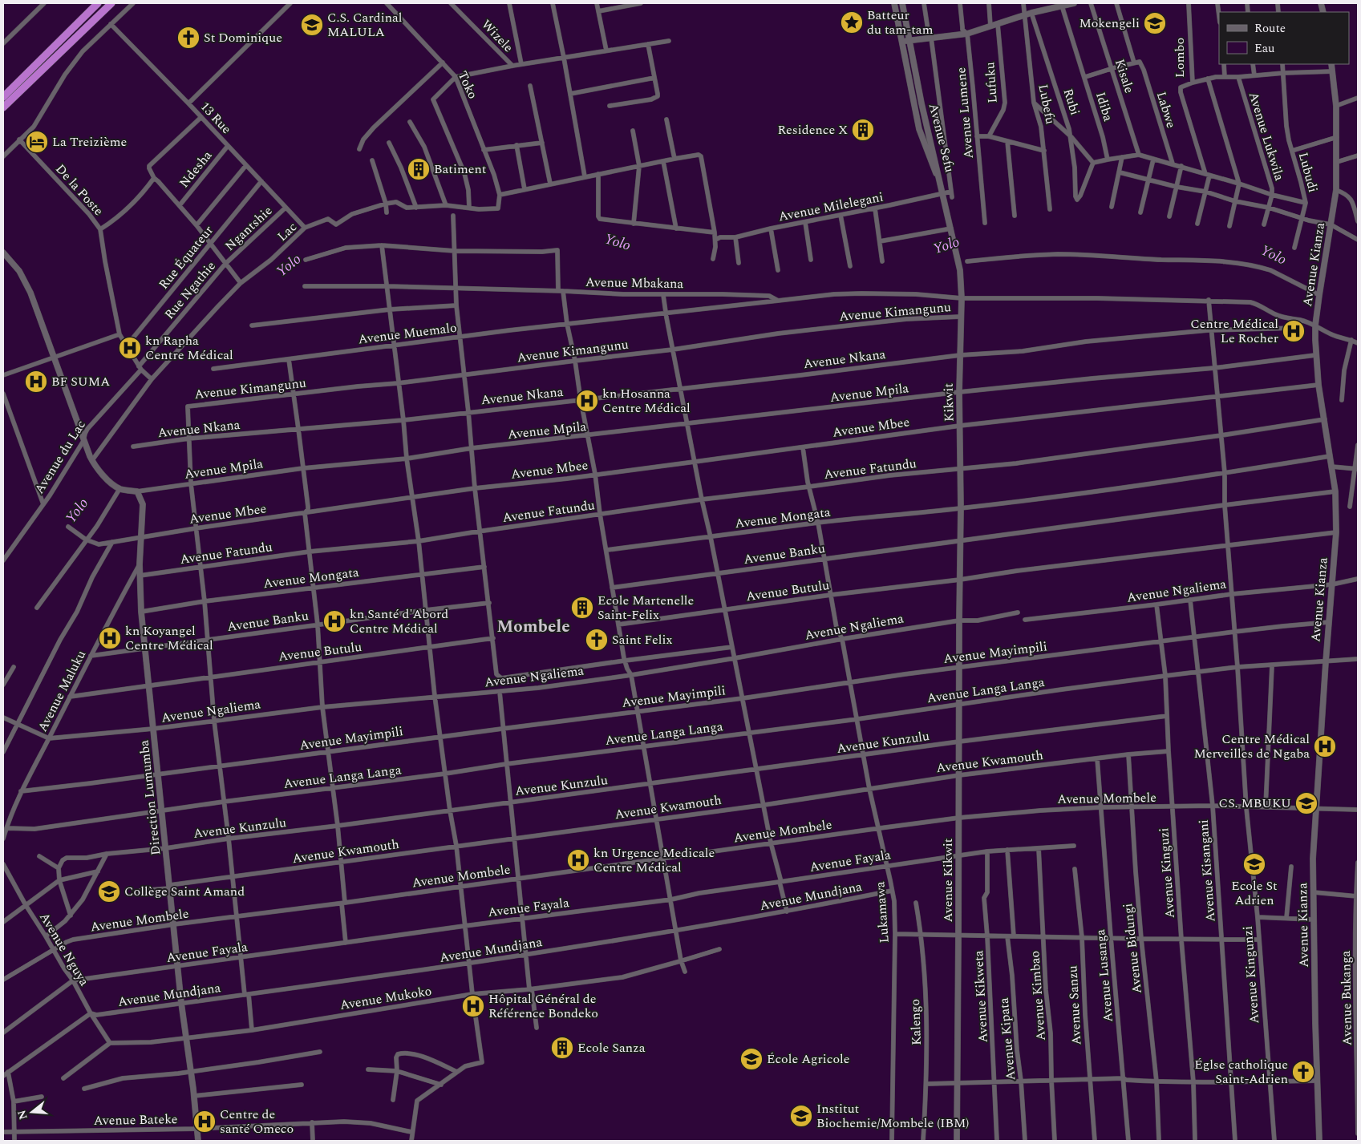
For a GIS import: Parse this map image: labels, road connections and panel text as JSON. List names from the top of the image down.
{
  "streets": {
    "street": [
      "Wizele",
      "Lombo",
      "Kisale",
      "Lufuku",
      "Toko",
      "Rubi",
      "Lubefu",
      "Idiba",
      "Labwe",
      "Avenue Lumene",
      "13 Rue",
      "Avenue Lukwila",
      "Avenue Sefu",
      "Ndesha",
      "Lubudi",
      "De la Poste",
      "Avenue Milelegani",
      "Ngantshie",
      "Lac",
      "Rue Équateur",
      "Avenue Kianza",
      "Avenue Mbakana",
      "Rue Ngathie",
      "Avenue Kimangunu",
      "Avenue Muemalo",
      "Avenue Nkana",
      "Avenue Mpila",
      "Kikwit",
      "Avenue Mbee",
      "Avenue du Lac",
      "Avenue Fatundu",
      "Avenue Mongata",
      "Avenue Banku",
      "Avenue Butulu",
      "Avenue Ngaliema",
      "Avenue Mayimpili",
      "Avenue Langa Langa",
      "Avenue Maluku",
      "Avenue Kunzulu",
      "Avenue Kwamouth",
      "Direction Lumumba",
      "Avenue Mombele",
      "Avenue Fayala",
      "Avenue Kisangani",
      "Avenue Kinguzi",
      "Avenue Kikwit",
      "Avenue Mundjana",
      "Lukamawa",
      "Avenue Bidungi",
      "Avenue Nguya",
      "Avenue Kingunzi",
      "Avenue Lusanga",
      "Avenue Kimbao",
      "Avenue Kikweta",
      "Avenue Mukoko",
      "Avenue Bukanga",
      "Avenue Sanzu",
      "Kalengo",
      "Avenue Kipata",
      "Avenue Bateke"
    ]
  },
  "crossings": [
    ["Rubi", "Lubefu"],
    ["13 Rue", "Ndesha"],
    ["13 Rue", "Ngantshie"],
    ["13 Rue", "Lac"],
    ["13 Rue", "Rue Équateur"],
    ["Avenue Sefu", "Avenue Milelegani"],
    ["Avenue Sefu", "Kikwit"],
    ["Ndesha", "Ngantshie"],
    ["Ndesha", "Lac"],
    ["Ndesha", "Rue Équateur"],
    ["Ndesha", "Rue Ngathie"],
    ["De la Poste", "Rue Équateur"],
    ["De la Poste", "Rue Ngathie"],
    ["De la Poste", "Avenue du Lac"],
    ["Avenue Milelegani", "Kikwit"],
    ["Ngantshie", "Rue Ngathie"],
    ["Avenue Kianza", "Avenue Mbakana"],
    ["Avenue Kianza", "Avenue Mpila"],
    ["Avenue Kianza", "Avenue Mbee"],
    ["Avenue Kianza", "Avenue Fatundu"],
    ["Avenue Kianza", "Avenue Mongata"],
    ["Avenue Kianza", "Avenue Banku"],
    ["Avenue Kianza", "Avenue Butulu"],
    ["Avenue Kianza", "Avenue Ngaliema"],
    ["Avenue Kianza", "Avenue Mayimpili"],
    ["Avenue Kianza", "Avenue Langa Langa"],
    ["Avenue Kianza", "Avenue Mombele"],
    ["Avenue Mbakana", "Avenue Muemalo"],
    ["Avenue Mbakana", "Avenue Nkana"],
    ["Avenue Mbakana", "Kikwit"],
    ["Avenue Mbakana", "Avenue Kingunzi"],
    ["Rue Ngathie", "Avenue du Lac"],
    ["Avenue Kimangunu", "Avenue Nkana"],
    ["Avenue Kimangunu", "Kikwit"],
    ["Avenue Nkana", "Kikwit"],
    ["Avenue Nkana", "Avenue Kingunzi"],
    ["Avenue Mpila", "Kikwit"],
    ["Avenue Mpila", "Direction Lumumba"],
    ["Avenue Mpila", "Avenue Kingunzi"],
    ["Kikwit", "Avenue Mbee"],
    ["Kikwit", "Avenue Fatundu"],
    ["Kikwit", "Avenue Mongata"],
    ["Kikwit", "Avenue Banku"],
    ["Kikwit", "Avenue Butulu"],
    ["Kikwit", "Avenue Ngaliema"],
    ["Kikwit", "Avenue Kikwit"],
    ["Avenue Mbee", "Direction Lumumba"],
    ["Avenue Mbee", "Lukamawa"],
    ["Avenue Mbee", "Avenue Kingunzi"],
    ["Avenue Fatundu", "Direction Lumumba"],
    ["Avenue Fatundu", "Lukamawa"],
    ["Avenue Fatundu", "Avenue Kingunzi"],
    ["Avenue Mongata", "Direction Lumumba"],
    ["Avenue Mongata", "Lukamawa"],
    ["Avenue Mongata", "Avenue Kingunzi"],
    ["Avenue Banku", "Avenue Maluku"],
    ["Avenue Banku", "Direction Lumumba"],
    ["Avenue Banku", "Lukamawa"],
    ["Avenue Banku", "Avenue Kingunzi"],
    ["Avenue Butulu", "Avenue Maluku"],
    ["Avenue Butulu", "Direction Lumumba"],
    ["Avenue Butulu", "Lukamawa"],
    ["Avenue Butulu", "Avenue Kingunzi"],
    ["Avenue Ngaliema", "Avenue Maluku"],
    ["Avenue Ngaliema", "Direction Lumumba"],
    ["Avenue Ngaliema", "Avenue Kisangani"],
    ["Avenue Ngaliema", "Avenue Kinguzi"],
    ["Avenue Ngaliema", "Avenue Kikwit"],
    ["Avenue Ngaliema", "Lukamawa"],
    ["Avenue Ngaliema", "Avenue Kingunzi"],
    ["Avenue Mayimpili", "Avenue Maluku"],
    ["Avenue Mayimpili", "Direction Lumumba"],
    ["Avenue Mayimpili", "Avenue Kisangani"],
    ["Avenue Mayimpili", "Avenue Kinguzi"],
    ["Avenue Mayimpili", "Avenue Kikwit"],
    ["Avenue Mayimpili", "Lukamawa"],
    ["Avenue Mayimpili", "Avenue Kingunzi"],
    ["Avenue Langa Langa", "Avenue Maluku"],
    ["Avenue Langa Langa", "Direction Lumumba"],
    ["Avenue Langa Langa", "Avenue Kisangani"],
    ["Avenue Langa Langa", "Avenue Kinguzi"],
    ["Avenue Langa Langa", "Avenue Kikwit"],
    ["Avenue Langa Langa", "Lukamawa"],
    ["Avenue Langa Langa", "Avenue Kingunzi"],
    ["Avenue Maluku", "Direction Lumumba"],
    ["Avenue Kunzulu", "Direction Lumumba"],
    ["Avenue Kunzulu", "Avenue Kikwit"],
    ["Avenue Kunzulu", "Lukamawa"],
    ["Avenue Kwamouth", "Direction Lumumba"],
    ["Avenue Kwamouth", "Avenue Kinguzi"],
    ["Avenue Kwamouth", "Avenue Kikwit"],
    ["Avenue Kwamouth", "Lukamawa"],
    ["Avenue Kwamouth", "Avenue Bidungi"],
    ["Avenue Kwamouth", "Avenue Lusanga"],
    ["Direction Lumumba", "Avenue Mombele"],
    ["Direction Lumumba", "Avenue Fayala"],
    ["Direction Lumumba", "Avenue Mundjana"],
    ["Direction Lumumba", "Avenue Mukoko"],
    ["Direction Lumumba", "Avenue Bateke"],
    ["Avenue Mombele", "Avenue Kisangani"],
    ["Avenue Mombele", "Avenue Kinguzi"],
    ["Avenue Mombele", "Avenue Kikwit"],
    ["Avenue Mombele", "Lukamawa"],
    ["Avenue Mombele", "Avenue Bidungi"],
    ["Avenue Mombele", "Avenue Nguya"],
    ["Avenue Mombele", "Avenue Kingunzi"],
    ["Avenue Mombele", "Avenue Lusanga"],
    ["Avenue Fayala", "Avenue Kikwit"],
    ["Avenue Fayala", "Lukamawa"],
    ["Avenue Fayala", "Avenue Nguya"],
    ["Avenue Fayala", "Avenue Kimbao"],
    ["Avenue Fayala", "Avenue Kikweta"],
    ["Avenue Mundjana", "Lukamawa"],
    ["Avenue Mundjana", "Avenue Nguya"],
    ["Avenue Nguya", "Avenue Mukoko"]
  ],
  "districts": ["Mombele"],
  "water": ["Yolo"],
  "places": {
    "place": ["Batteur du tam-tam"],
    "school or university": [
      "Mokengeli",
      "C.S. Cardinal MALULA",
      "CS. MBUKU",
      "Ecole St Adrien",
      "Collège Saint Amand",
      "École Agricole",
      "Institut Biochemie/Mombele (IBM)"
    ],
    "church": ["St Dominique", "Saint Felix", "Églse catholique Saint-Adrien"],
    "building": [
      "Residence X",
      "Batiment",
      "Ecole Martenelle Saint-Felix",
      "Ecole Sanza"
    ],
    "hotel": ["La Treizième"],
    "hospital": [
      "Centre Médical Le Rocher",
      "kn Rapha Centre Médical",
      "BF SUMA",
      "kn Hosanna Centre Médical",
      "kn Santé d'Abord Centre Médical",
      "kn Koyangel Centre Médical",
      "Centre Médical Merveilles de Ngaba",
      "kn Urgence Medicale Centre Médical",
      "Hôpital Général de Référence Bondeko",
      "Centre de santé Omeco"
    ]
  },
  "legend": ["Route", "Eau"],
  "north": "left"
}
